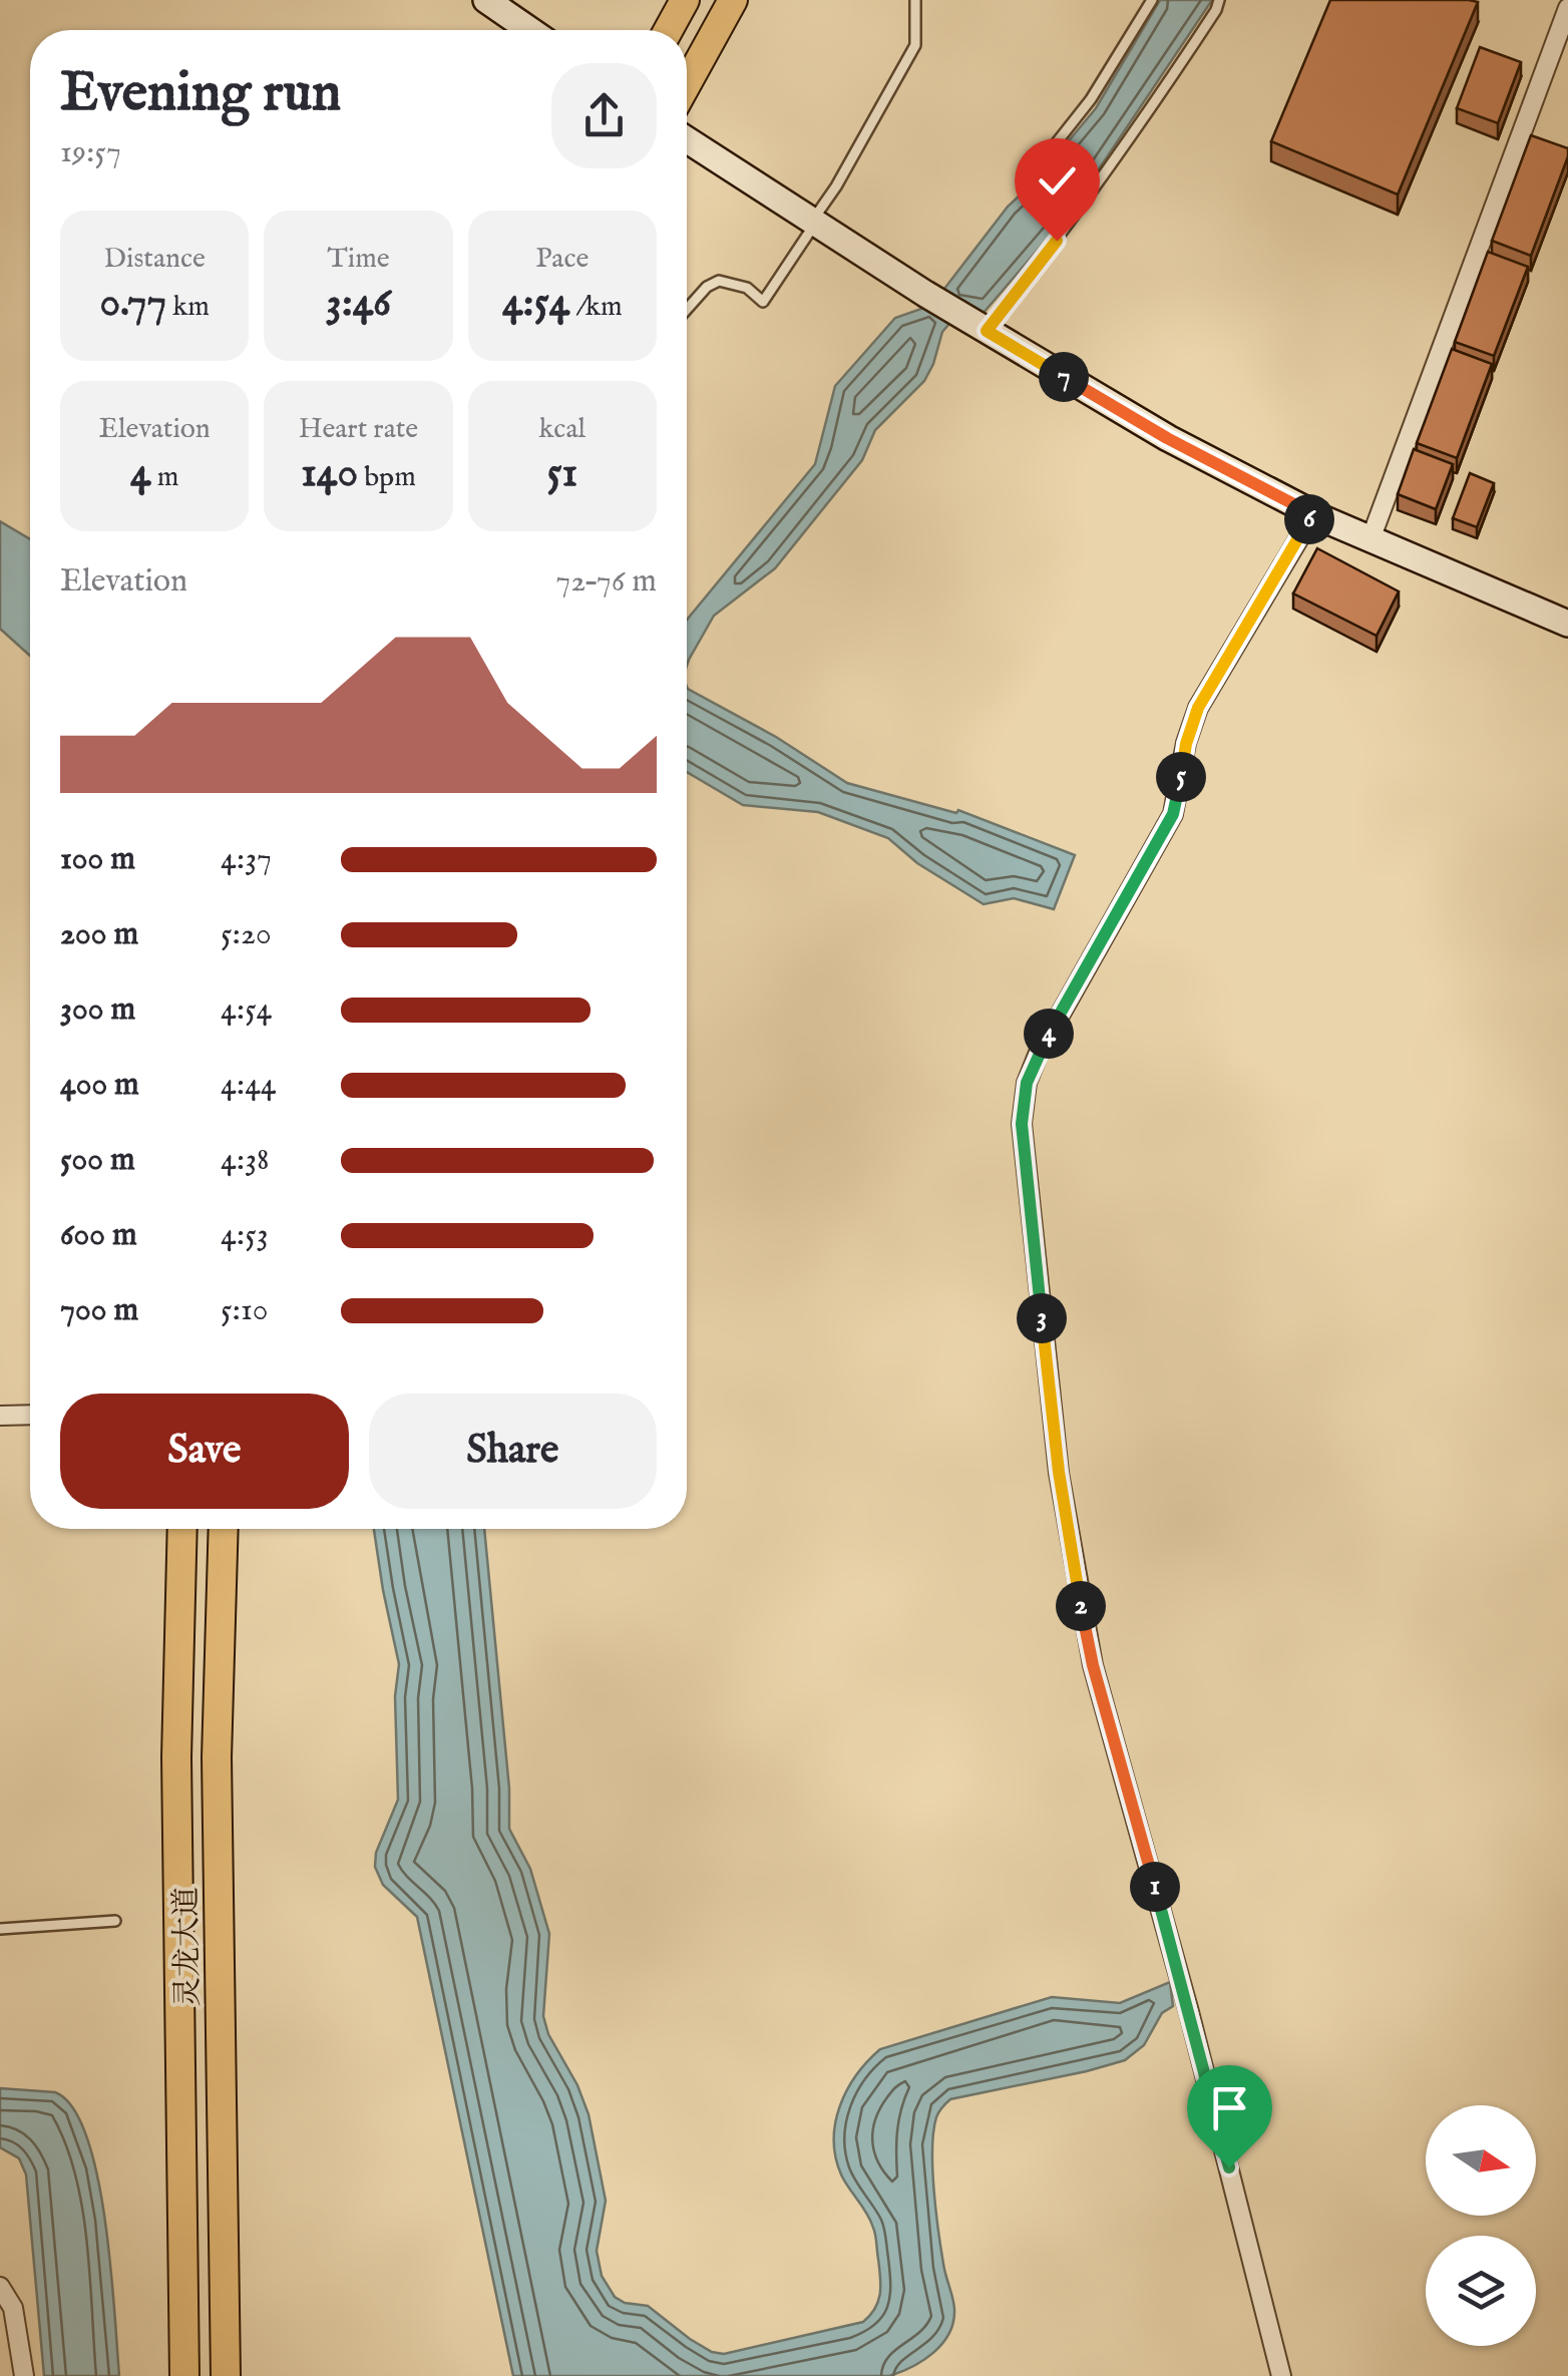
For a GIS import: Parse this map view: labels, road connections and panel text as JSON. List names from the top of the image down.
{
  "streets": {
    "main road": ["灵龙大道"]
  },
  "north": "right",
  "page": {
    "heading": ["Evening run", "19:57"],
    "stats": [
      ["Distance", "0.77 km"],
      ["Time", "3:46"],
      ["Pace", "4:54 /km"],
      ["Elevation", "4 m"],
      ["Heart rate", "140 bpm"],
      ["kcal", "51"]
    ],
    "pins": [
      "7",
      "6",
      "5",
      "4",
      "3",
      "2",
      "1"
    ],
    "chart": ["Elevation", "72–76 m"],
    "list": [
      {
        "name": "100 m",
        "note": "4:37"
      },
      {
        "name": "200 m",
        "note": "5:20"
      },
      {
        "name": "300 m",
        "note": "4:54"
      },
      {
        "name": "400 m",
        "note": "4:44"
      },
      {
        "name": "500 m",
        "note": "4:38"
      },
      {
        "name": "600 m",
        "note": "4:53"
      },
      {
        "name": "700 m",
        "note": "5:10"
      }
    ],
    "buttons": ["Save", "Share"]
  }
}
